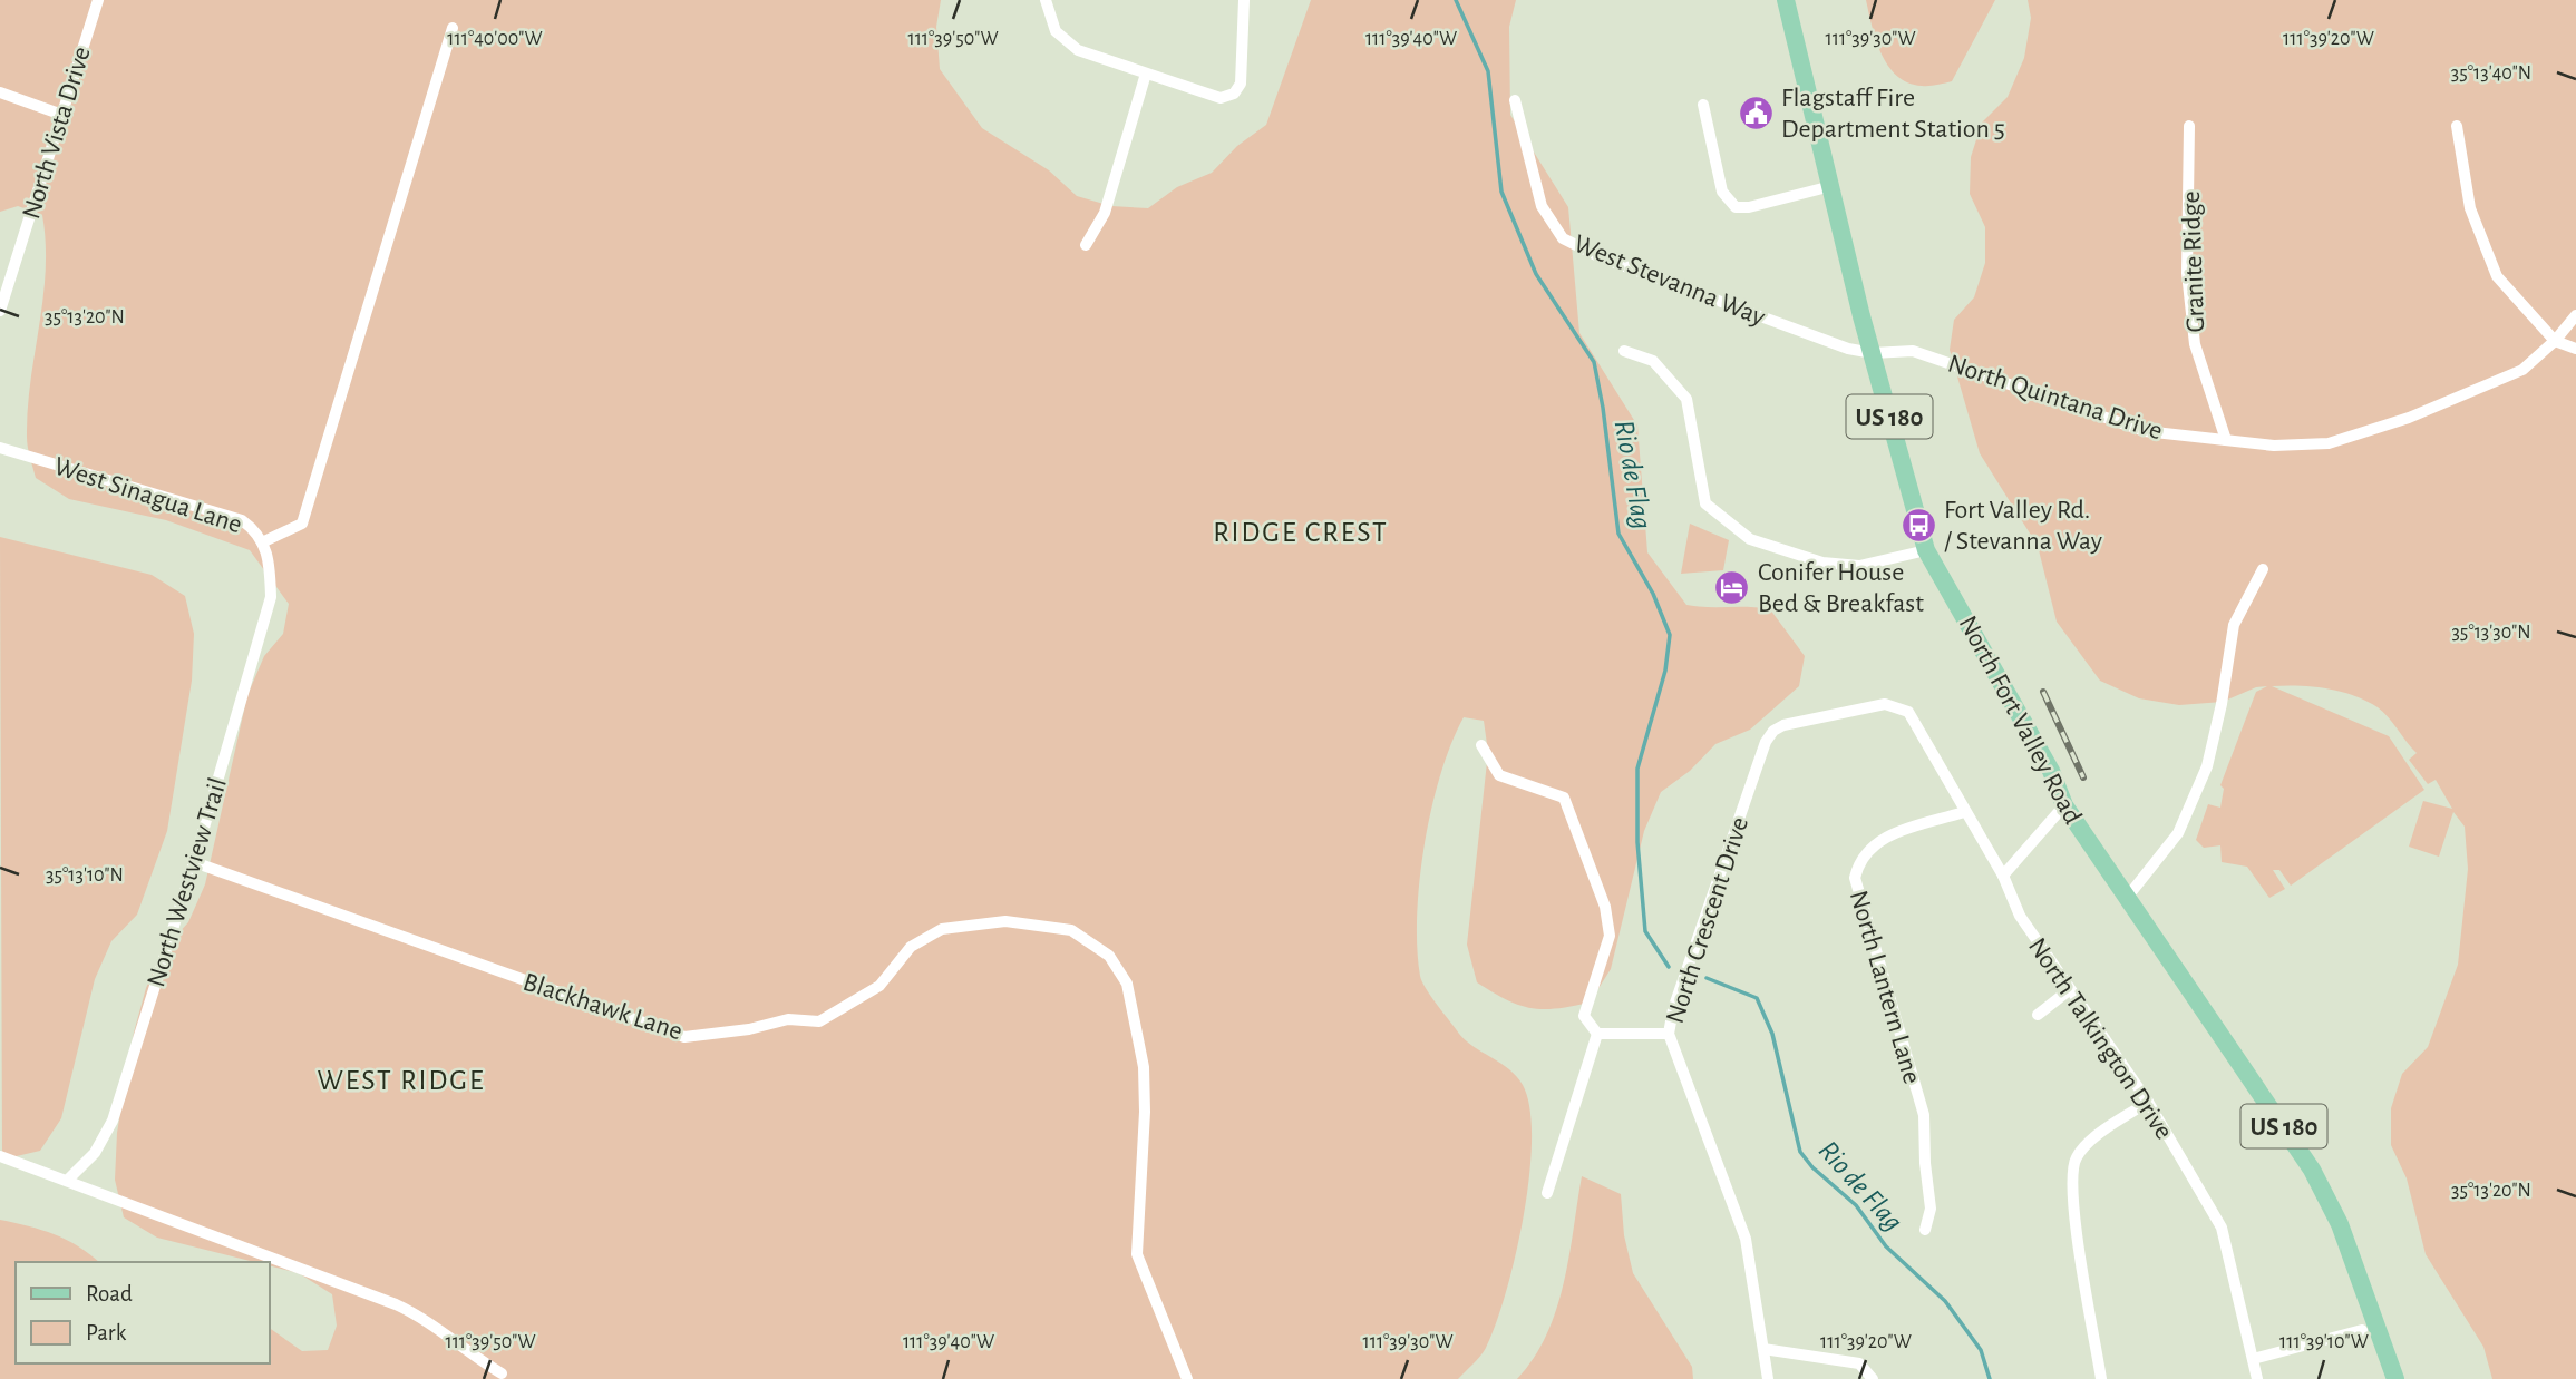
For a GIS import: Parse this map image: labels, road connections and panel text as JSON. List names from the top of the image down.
{
  "streets": {
    "main road": ["US 180", "North Fort Valley Road"],
    "street": [
      "North Vista Drive",
      "Granite Ridge",
      "West Stevanna Way",
      "North Quintana Drive",
      "West Sinagua Lane",
      "North Westview Trail",
      "North Crescent Drive",
      "North Lantern Lane",
      "Blackhawk Lane",
      "North Talkington Drive"
    ]
  },
  "crossings": [
    ["Granite Ridge", "North Quintana Drive"],
    ["West Stevanna Way", "North Quintana Drive"],
    ["West Stevanna Way", "North Fort Valley Road"],
    ["North Quintana Drive", "North Fort Valley Road"],
    ["West Sinagua Lane", "North Westview Trail"],
    ["North Westview Trail", "Blackhawk Lane"],
    ["North Crescent Drive", "North Talkington Drive"],
    ["North Lantern Lane", "North Talkington Drive"]
  ],
  "districts": ["RIDGE CREST", "WEST RIDGE"],
  "water": ["Rio de Flag"],
  "places": {
    "public building": ["Flagstaff Fire Department Station 5"],
    "bus stop": ["Fort Valley Rd. / Stevanna Way"],
    "hotel": ["Conifer House Bed & Breakfast"]
  },
  "legend": ["Road", "Park"],
  "coordinates": [
    "111°40'00\"W",
    "111°39'50\"W",
    "111°39'40\"W",
    "111°39'30\"W",
    "111°39'20\"W",
    "35°13'40\"N",
    "35°13'20\"N",
    "35°13'30\"N",
    "35°13'10\"N",
    "111°39'10\"W"
  ]
}
